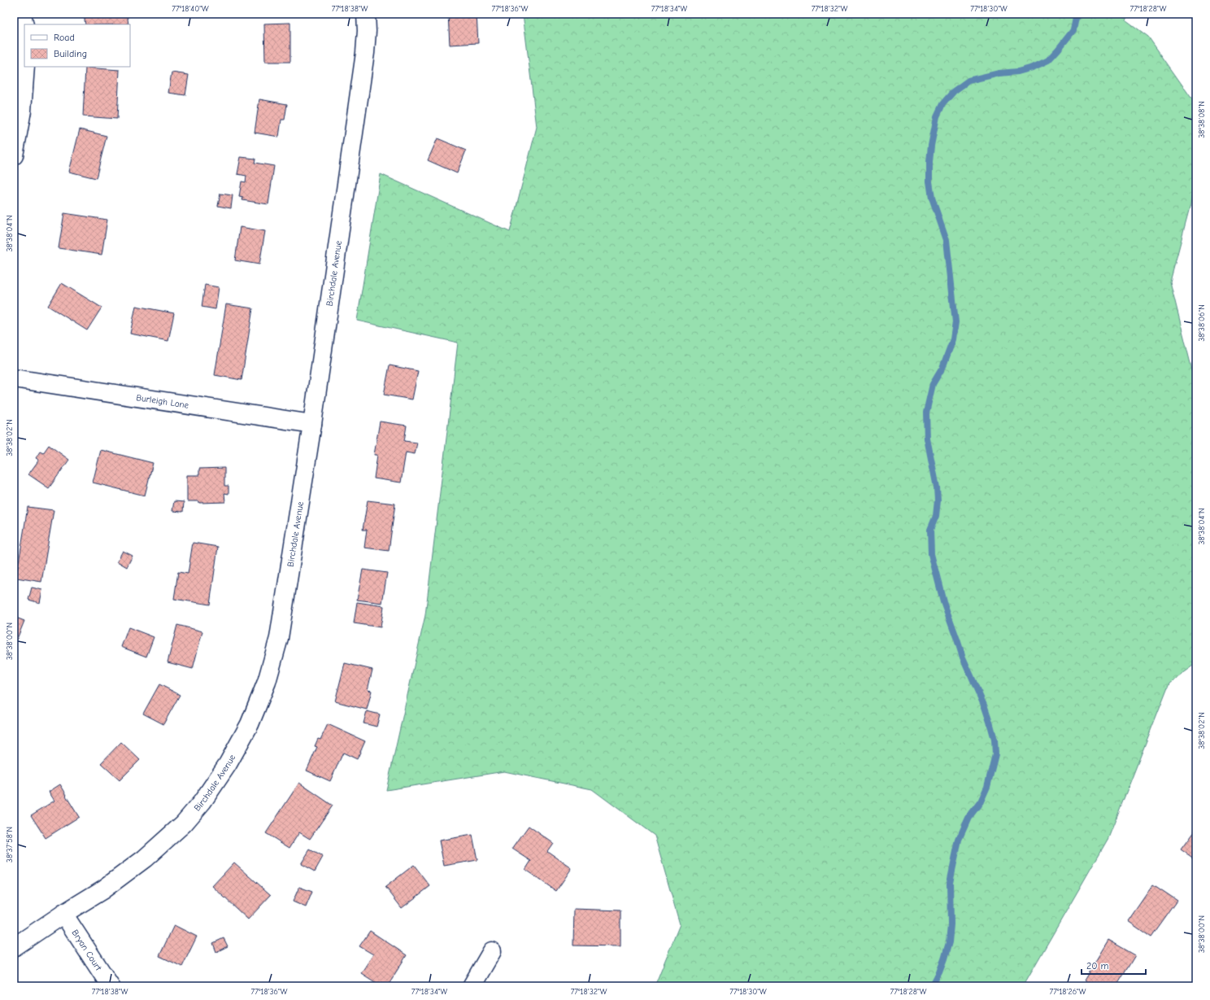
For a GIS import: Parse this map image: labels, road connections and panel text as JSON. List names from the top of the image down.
{
  "streets": {
    "street": ["Birchdale Avenue", "Burleigh Lane", "Bryan Court"]
  },
  "crossings": [
    ["Birchdale Avenue", "Burleigh Lane"],
    ["Birchdale Avenue", "Bryan Court"]
  ],
  "legend": ["Road", "Building"],
  "scale_bar": "20 m",
  "coordinates": [
    "77°18'40\"W",
    "77°18'38\"W",
    "77°18'36\"W",
    "77°18'34\"W",
    "77°18'32\"W",
    "77°18'30\"W",
    "77°18'28\"W",
    "38°38'08\"N",
    "38°38'04\"N",
    "38°38'06\"N",
    "38°38'02\"N",
    "38°38'00\"N",
    "38°37'58\"N",
    "77°18'26\"W"
  ]
}
